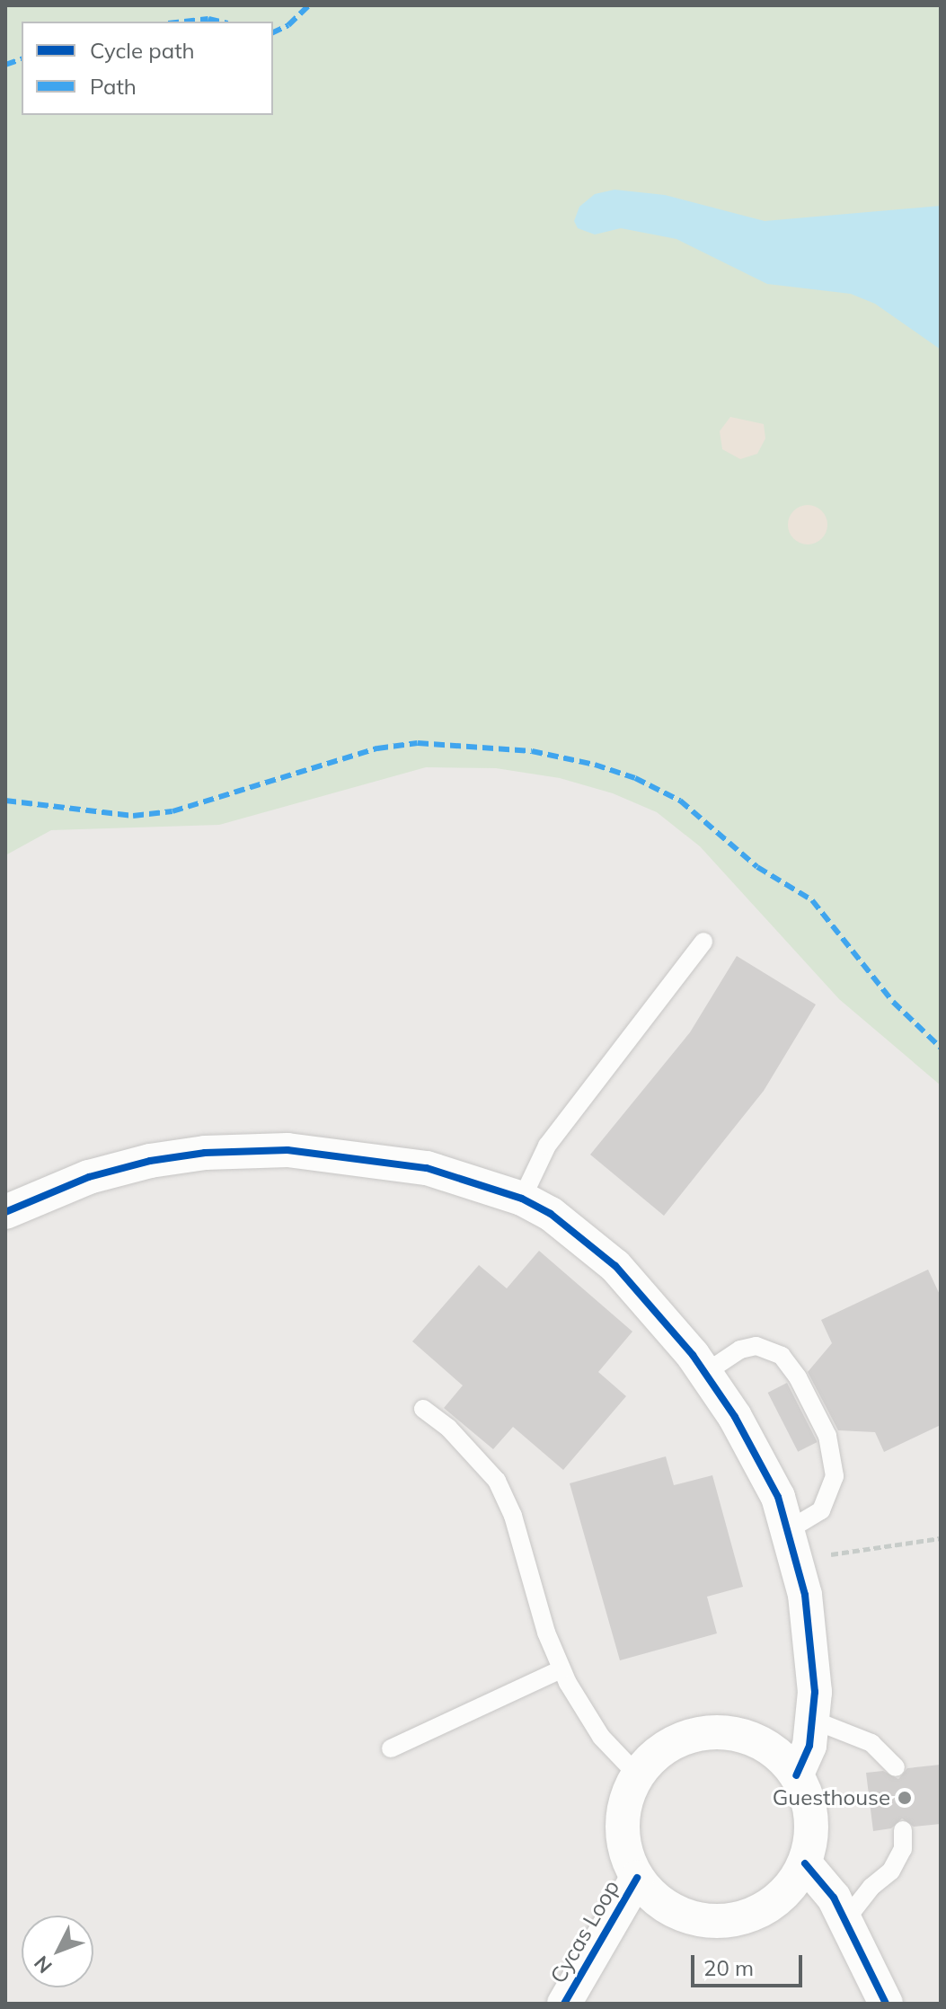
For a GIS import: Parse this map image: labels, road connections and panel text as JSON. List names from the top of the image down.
{
  "streets": {
    "street": ["Cycas Loop"]
  },
  "places": ["Guesthouse"],
  "legend": ["Cycle path", "Path"],
  "scale_bar": "20 m",
  "north": "bottom left"
}
